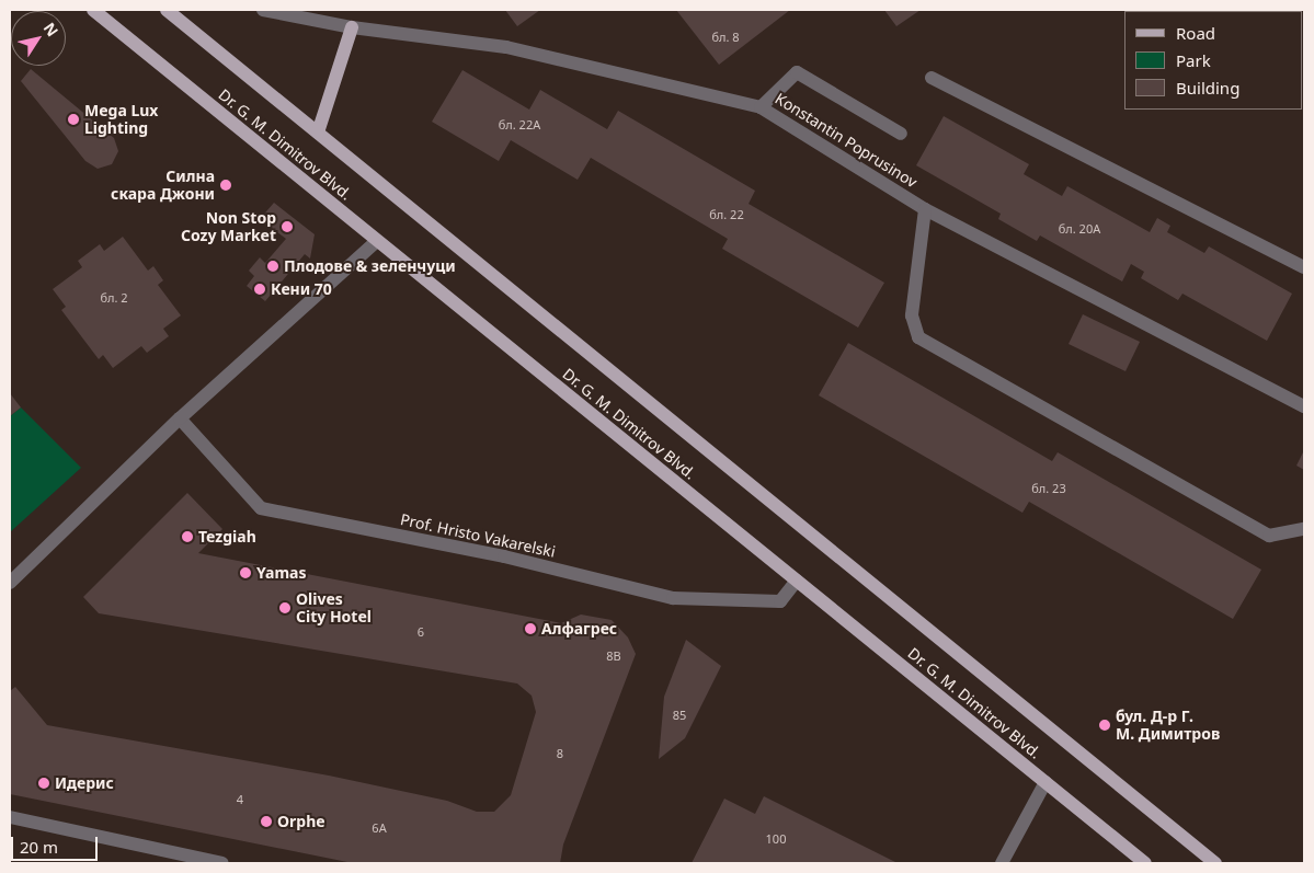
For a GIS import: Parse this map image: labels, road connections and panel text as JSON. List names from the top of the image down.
{
  "streets": {
    "main road": ["Dr. G. M. Dimitrov Blvd."],
    "street": ["Konstantin Poprusinov", "Prof. Hristo Vakarelski"]
  },
  "crossings": [
    ["Dr. G. M. Dimitrov Blvd.", "Prof. Hristo Vakarelski"]
  ],
  "places": [
    "Mega Lux Lighting",
    "Силна скара Джони",
    "Non Stop Cozy Market",
    "Плодове & зеленчуци",
    "Кени 70",
    "Tezgiah",
    "Yamas",
    "Olives City Hotel",
    "Алфагрес",
    "бул. Д-р Г. М. Димитров",
    "Идерис",
    "Orphe"
  ],
  "house_numbers": [
    "бл. 8",
    "бл. 22А",
    "бл. 22",
    "бл. 20А",
    "бл. 2",
    "бл. 23",
    "6",
    "8В",
    "85",
    "8",
    "4",
    "6А",
    "100"
  ],
  "legend": ["Road", "Park", "Building"],
  "scale_bar": "20 m",
  "north": "top right"
}
